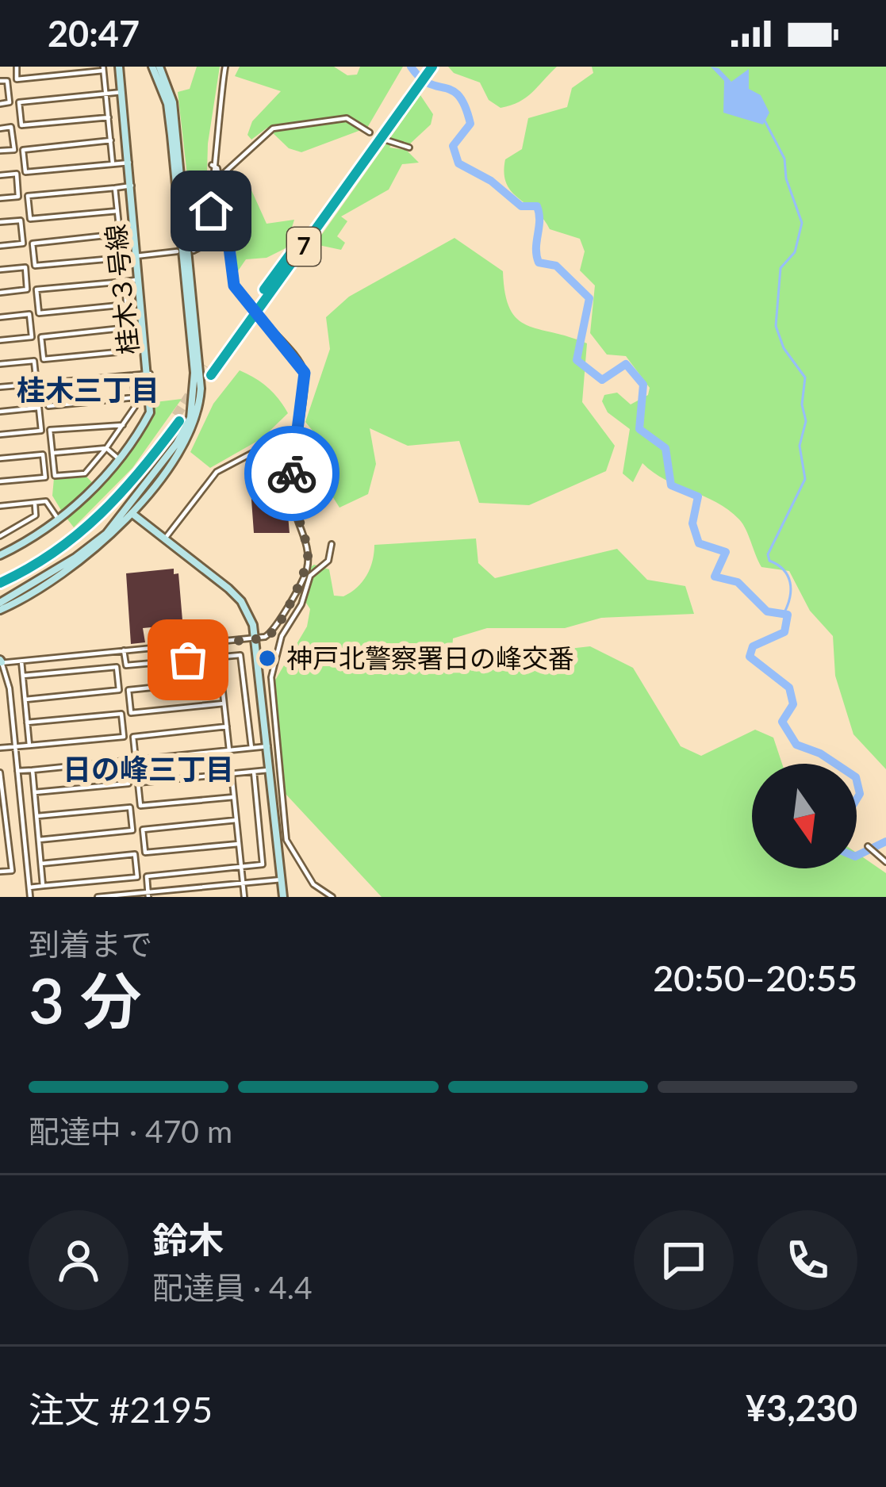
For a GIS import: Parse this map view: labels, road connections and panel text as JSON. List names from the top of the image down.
{
  "streets": {
    "highway": ["7"],
    "street": ["桂木３号線"]
  },
  "districts": ["桂木三丁目", "日の峰三丁目"],
  "places": ["神戸北警察署日の峰交番"],
  "north": "bottom",
  "page": {
    "status": "20:47",
    "heading": ["3 分", "到着まで", "20:50–20:55"],
    "panel": [
      "鈴木",
      "配達員 · 4.4",
      "注文 #2195",
      "¥3,230"
    ],
    "bar": "配達中 · 470 m"
  }
}
